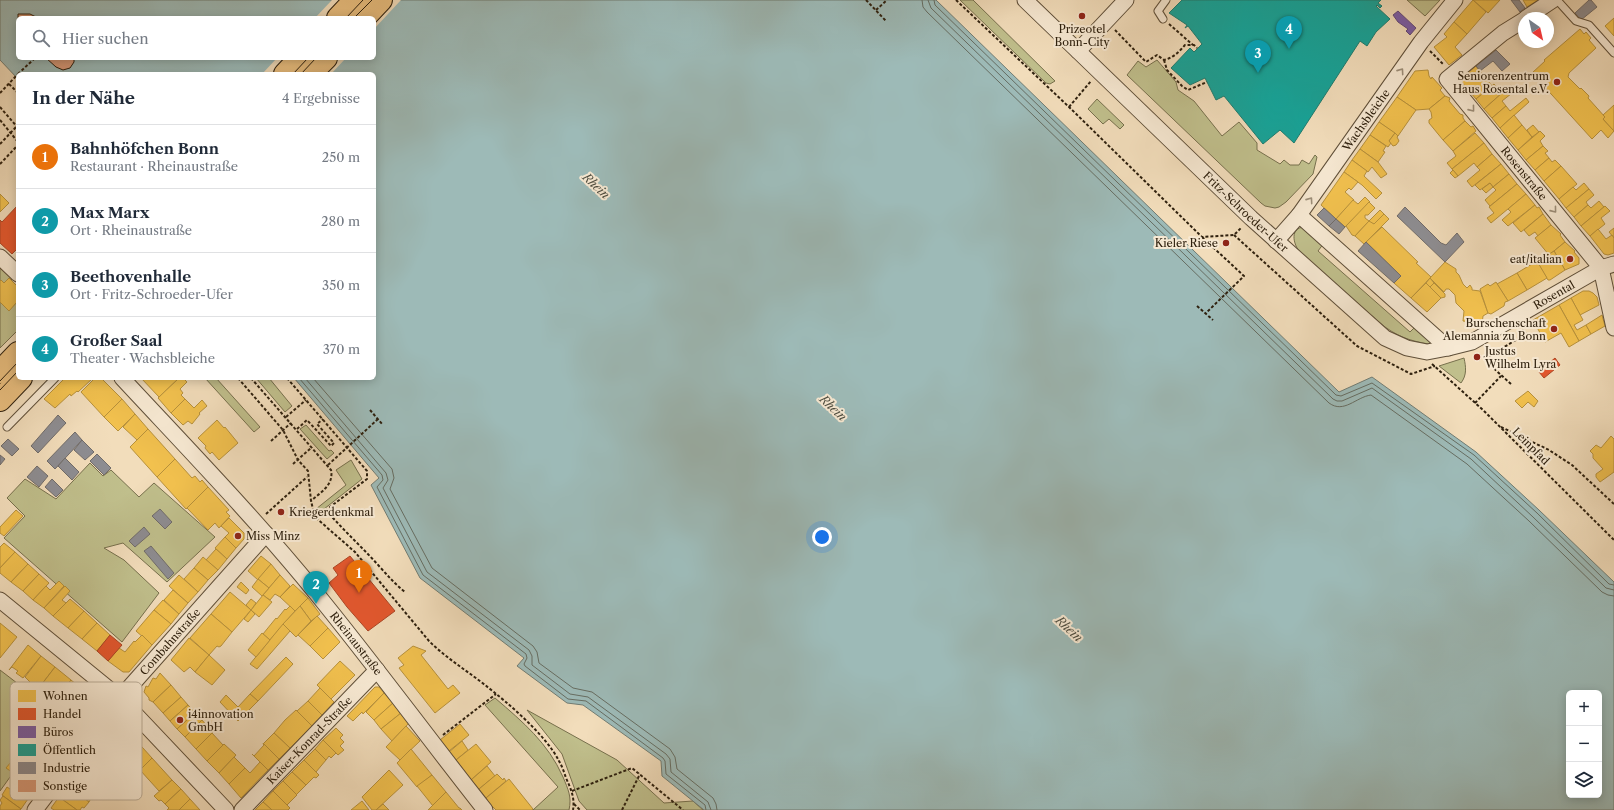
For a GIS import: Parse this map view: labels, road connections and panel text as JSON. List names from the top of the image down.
{
  "streets": {
    "street": [
      "Wachsbleiche",
      "Rosenstraße",
      "Fritz-Schroeder-Ufer",
      "Rosental",
      "Combahnstraße",
      "Rheinaustraße",
      "Kaiser-Konrad-Straße"
    ],
    "path": ["Leinpfad"]
  },
  "crossings": [
    ["Wachsbleiche", "Fritz-Schroeder-Ufer"],
    ["Rosenstraße", "Rosental"],
    ["Fritz-Schroeder-Ufer", "Rosental"],
    ["Combahnstraße", "Rheinaustraße"],
    ["Rheinaustraße", "Kaiser-Konrad-Straße"]
  ],
  "one_way": ["Wachsbleiche"],
  "water": ["Rhein"],
  "places": [
    "Prizeotel Bonn-City",
    "Seniorenzentrum Haus Rosental e.V.",
    "Kieler Riese",
    "eat/italian",
    "Burschenschaft Alemannia zu Bonn",
    "Justus Wilhelm Lyra",
    "Kriegerdenkmal",
    "Miss Minz",
    "i4innovation GmbH"
  ],
  "legend": [
    "Wohnen",
    "Handel",
    "Büros",
    "Öffentlich",
    "Industrie",
    "Sonstige"
  ],
  "north": "bottom right",
  "page": {
    "pins": [
      "4",
      "3",
      "1",
      "2"
    ],
    "search": "Hier suchen",
    "heading": ["In der Nähe", "4 Ergebnisse"],
    "list": [
      {
        "mark": "1",
        "name": "Bahnhöfchen Bonn",
        "note": "Restaurant · Rheinaustraße",
        "value": "250 m"
      },
      {
        "mark": "2",
        "name": "Max Marx",
        "note": "Ort · Rheinaustraße",
        "value": "280 m"
      },
      {
        "mark": "3",
        "name": "Beethovenhalle",
        "note": "Ort · Fritz-Schroeder-Ufer",
        "value": "350 m"
      },
      {
        "mark": "4",
        "name": "Großer Saal",
        "note": "Theater · Wachsbleiche",
        "value": "370 m"
      }
    ],
    "map_buttons": ["+", "−"]
  }
}
